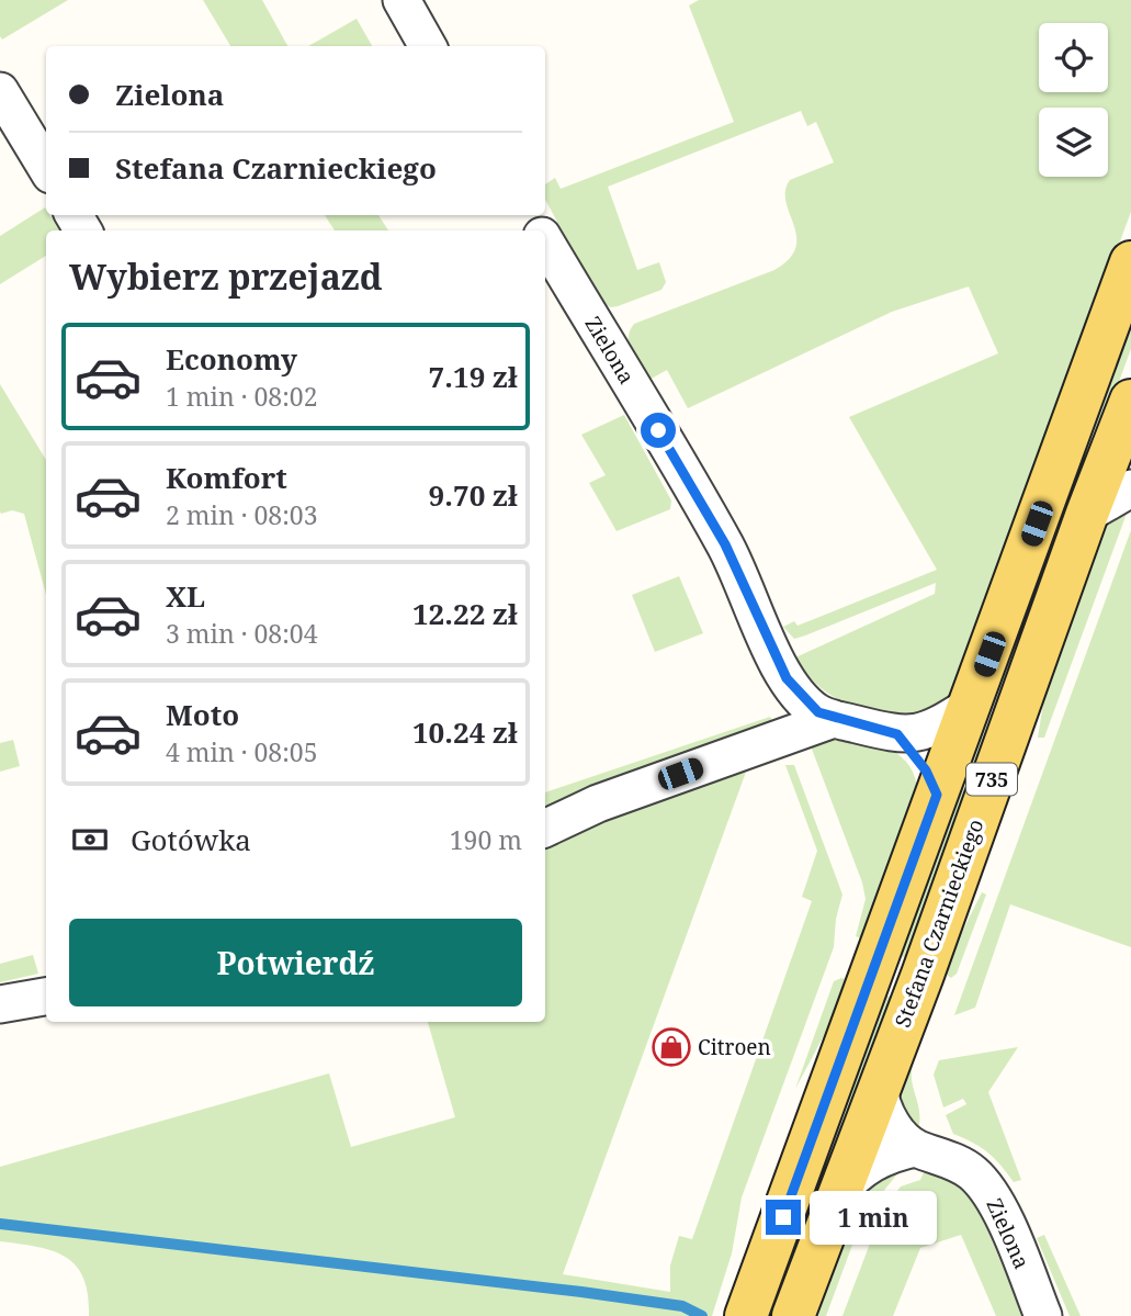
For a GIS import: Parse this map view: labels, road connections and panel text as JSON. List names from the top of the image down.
{
  "streets": {
    "main road": ["735", "Stefana Czarnieckiego"],
    "street": ["Zielona"]
  },
  "crossings": [
    ["Zielona", "735"],
    ["Zielona", "Stefana Czarnieckiego"]
  ],
  "places": {
    "shop": ["Citroen"]
  },
  "page": {
    "banner": ["Zielona", "Stefana Czarnieckiego"],
    "heading": "Wybierz przejazd",
    "list": [
      {
        "name": "Economy",
        "note": "1 min · 08:02",
        "value": "7.19 zł"
      },
      {
        "name": "Komfort",
        "note": "2 min · 08:03",
        "value": "9.70 zł"
      },
      {
        "name": "XL",
        "note": "3 min · 08:04",
        "value": "12.22 zł"
      },
      {
        "name": "Moto",
        "note": "4 min · 08:05",
        "value": "10.24 zł"
      }
    ],
    "pay": ["Gotówka", "190 m"],
    "buttons": "Potwierdź",
    "bubble": "1 min"
  }
}
